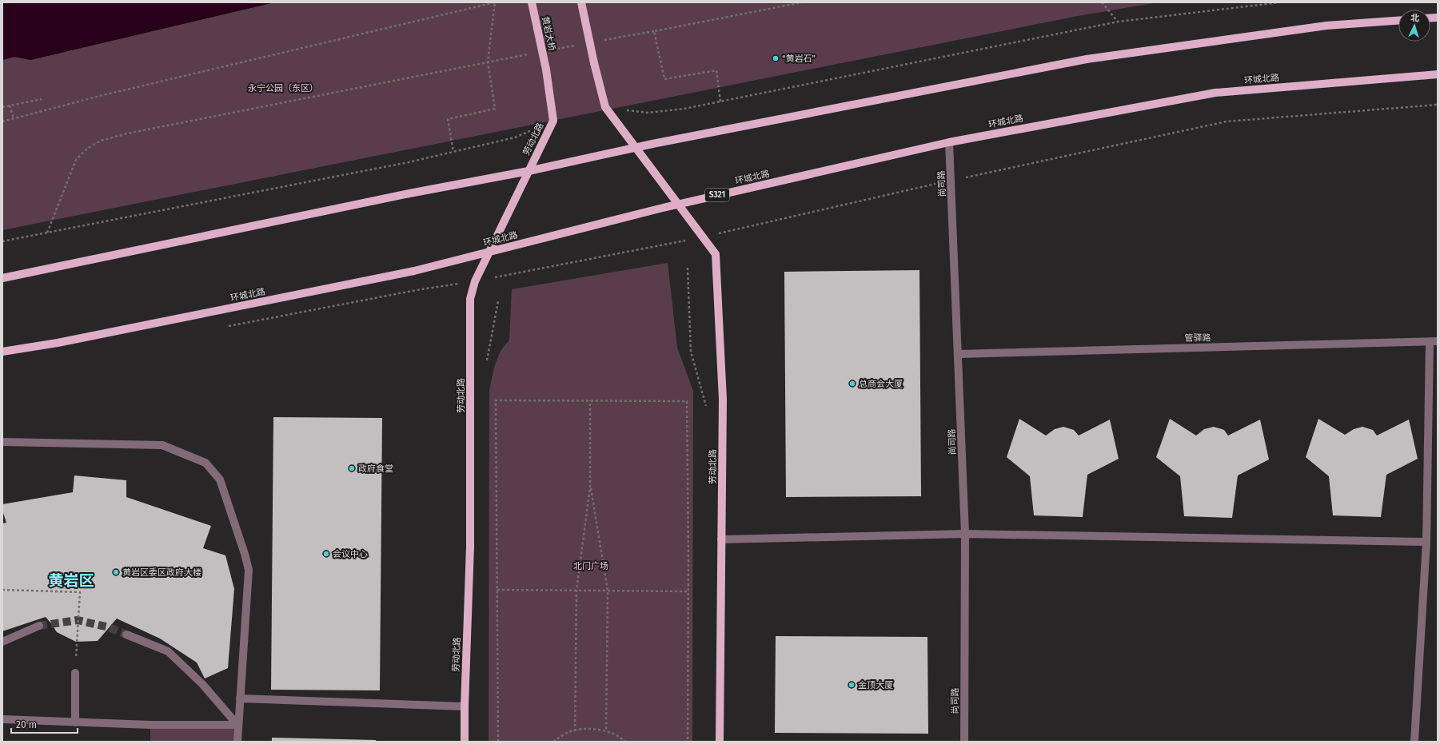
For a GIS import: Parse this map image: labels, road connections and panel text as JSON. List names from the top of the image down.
{
  "streets": {
    "main road": [
      "黄岩大桥",
      "环城北路",
      "劳动北路",
      "S321"
    ],
    "street": ["尚司路", "管驿路"]
  },
  "crossings": [
    ["黄岩大桥", "劳动北路"],
    ["环城北路", "劳动北路"],
    ["环城北路", "尚司路"],
    ["尚司路", "管驿路"]
  ],
  "districts": ["黄岩区"],
  "parks": ["永宁公园（东区）", "北门广场"],
  "places": [
    "“黄岩石”",
    "总商会大厦",
    "政府食堂",
    "会议中心",
    "黄岩区委区政府大楼",
    "金顶大厦"
  ],
  "scale_bar": "20 m",
  "north": "top"
}
